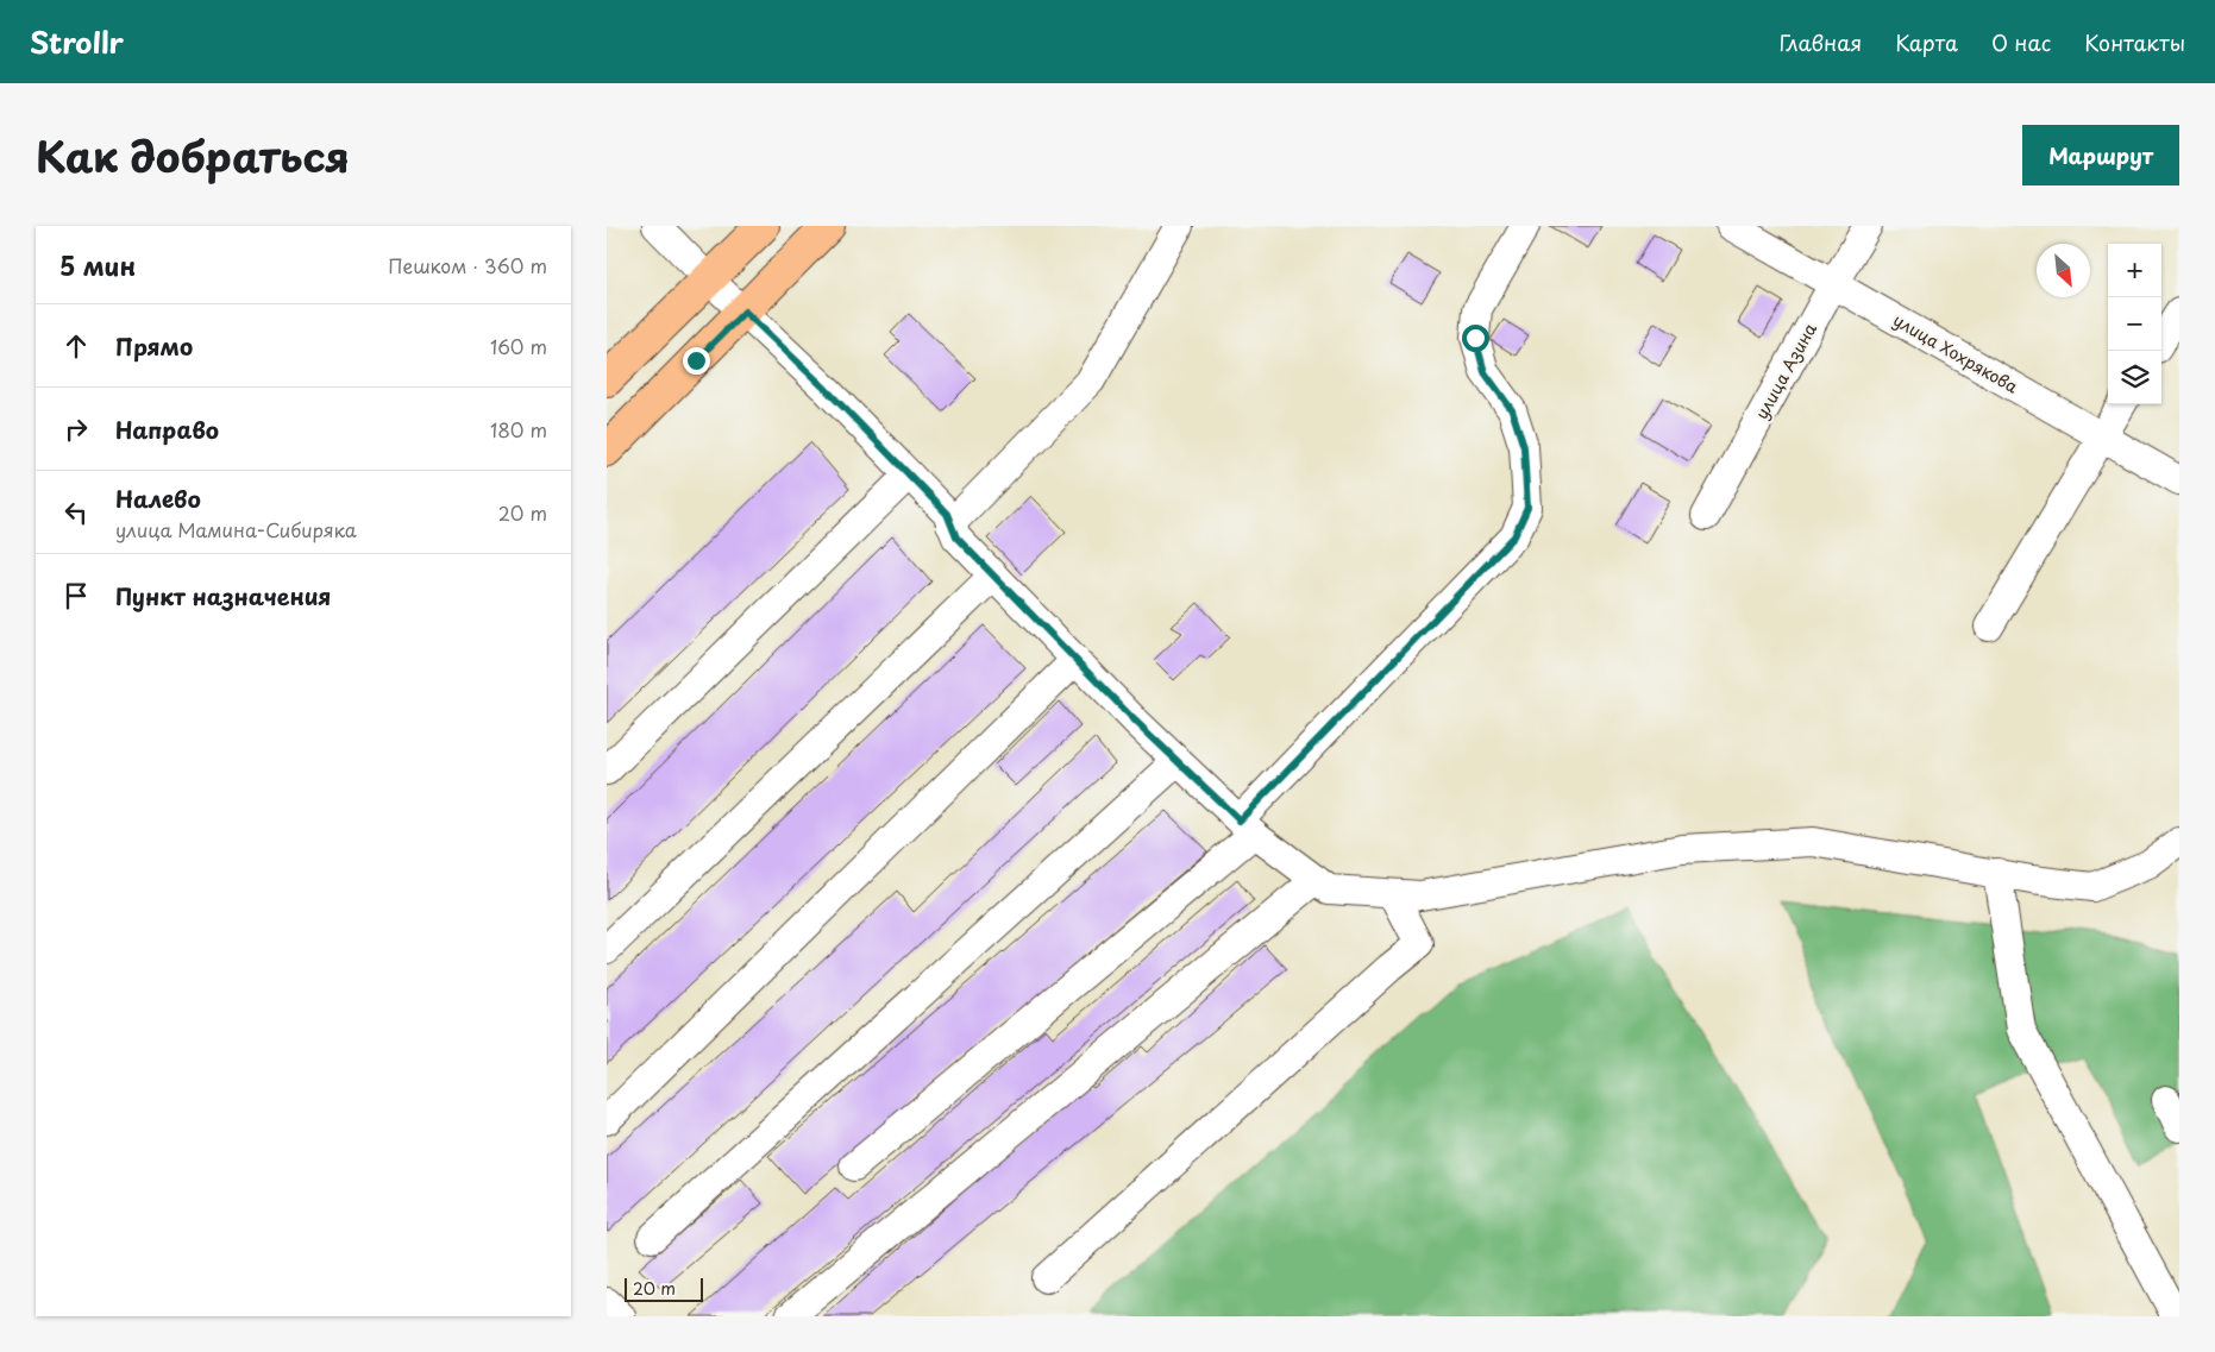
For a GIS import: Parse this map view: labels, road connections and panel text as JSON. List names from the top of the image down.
{
  "streets": {
    "street": ["улица Хохрякова", "улица Азина"]
  },
  "crossings": [
    ["улица Хохрякова", "улица Азина"]
  ],
  "scale_bar": "20 m",
  "north": "bottom right",
  "page": {
    "header": "Strollr",
    "nav": [
      "Главная",
      "Карта",
      "О нас",
      "Контакты"
    ],
    "title": "Как добраться",
    "buttons": "Маршрут",
    "heading": ["5 мин", "Пешком · 360 m"],
    "map_buttons": ["+", "−"],
    "list": [
      ["Прямо", "160 m"],
      ["Направо", "180 m"],
      ["Налево", "улица Мамина-Сибиряка", "20 m"],
      "Пункт назначения"
    ],
    "scale": "20 m"
  }
}
